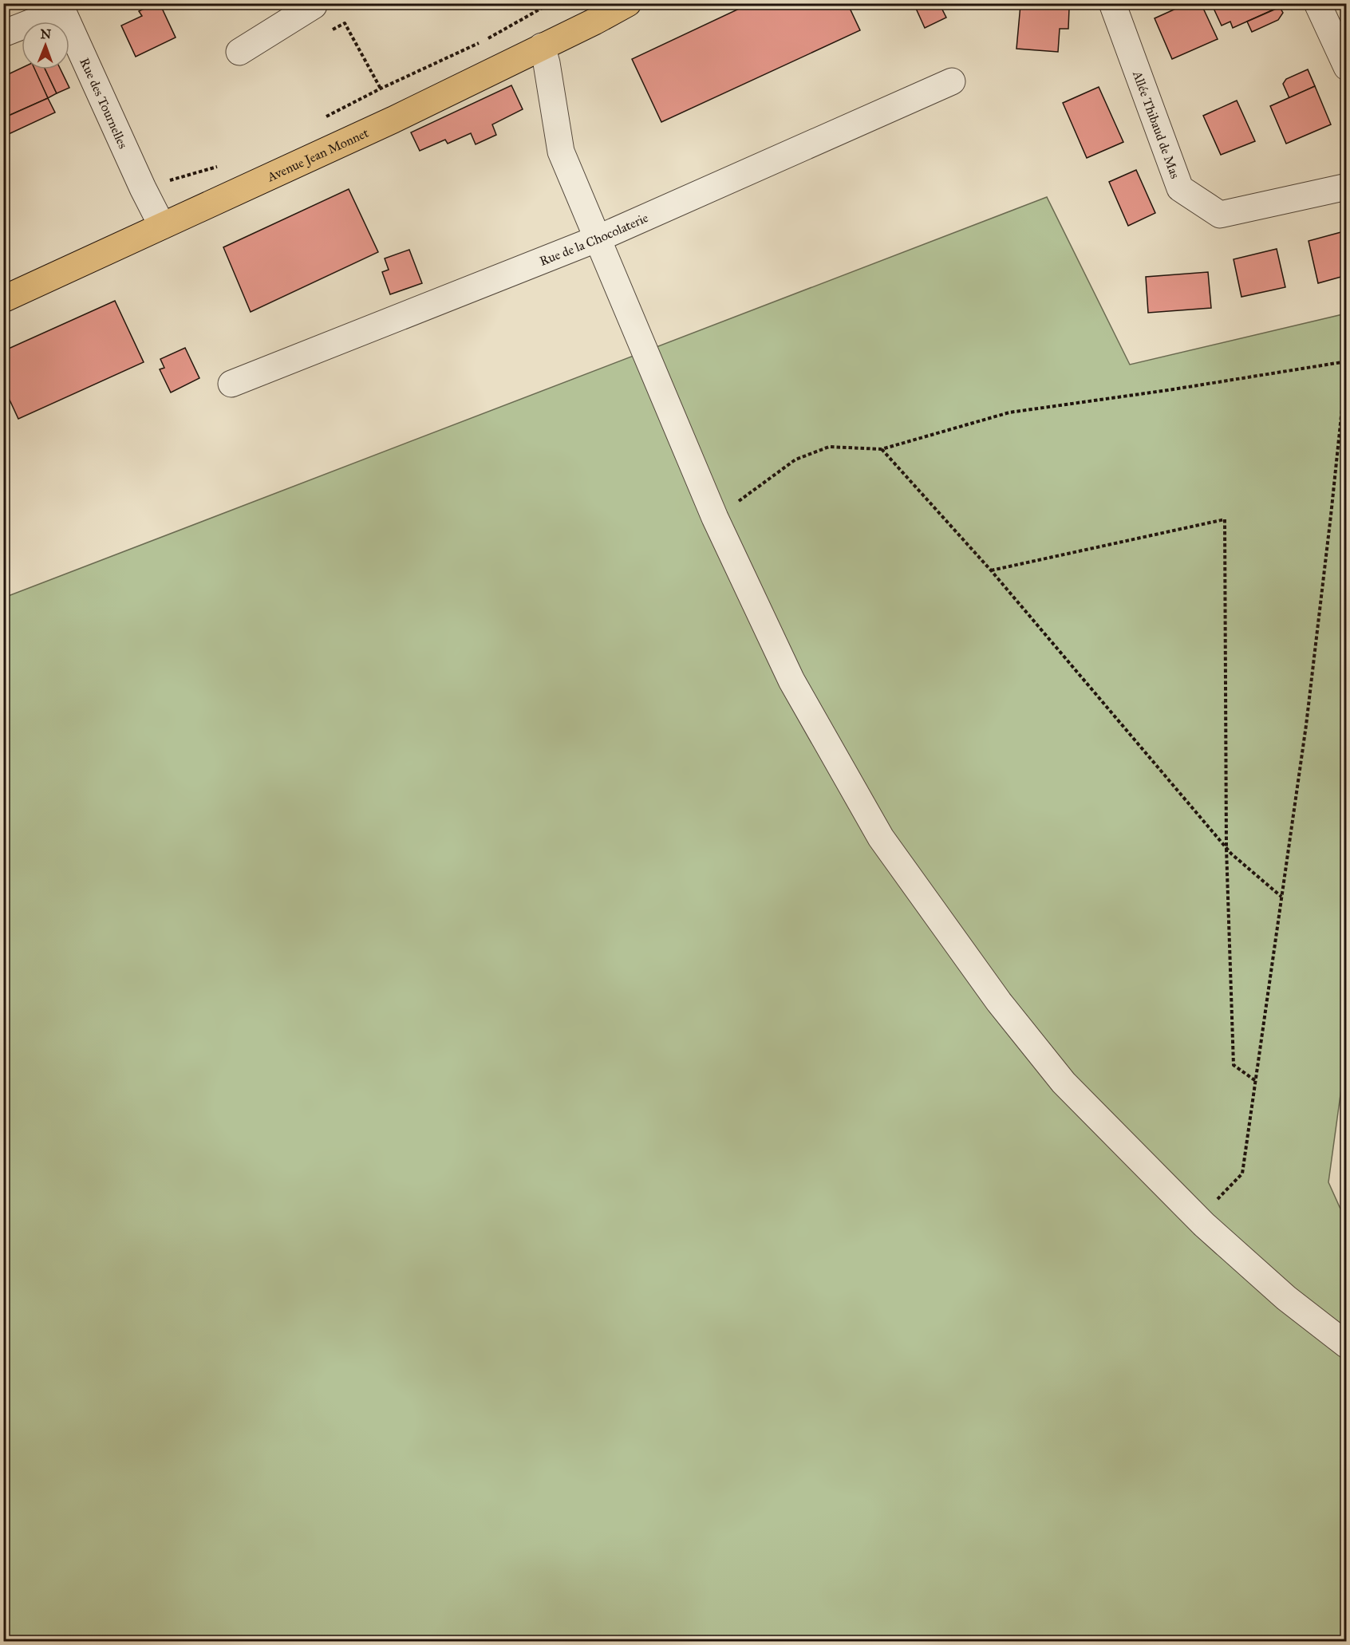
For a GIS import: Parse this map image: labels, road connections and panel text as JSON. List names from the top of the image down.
{
  "streets": {
    "main road": ["Avenue Jean Monnet"],
    "street": ["Rue des Tournelles", "Allée Thibaud de Mas", "Rue de la Chocolaterie"]
  },
  "crossings": [
    ["Rue des Tournelles", "Avenue Jean Monnet"]
  ],
  "north": "top"
}
